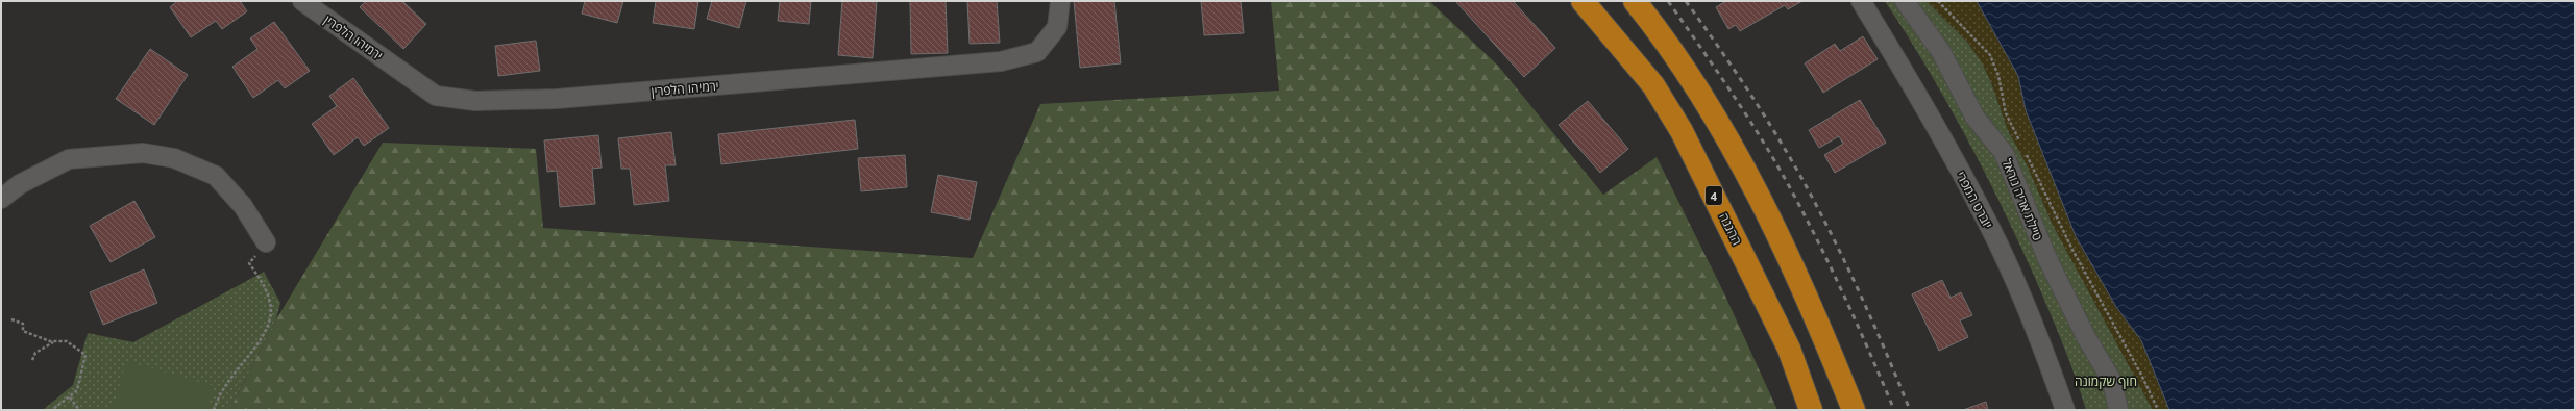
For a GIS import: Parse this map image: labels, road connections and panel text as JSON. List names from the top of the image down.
{
  "streets": {
    "highway": ["4", "ההגנה"],
    "street": ["ירמיהו הלפרין", "יוברט המפרי", "טיילת אריה גוראל"]
  },
  "parks": ["חוף שקמונה"]
}
